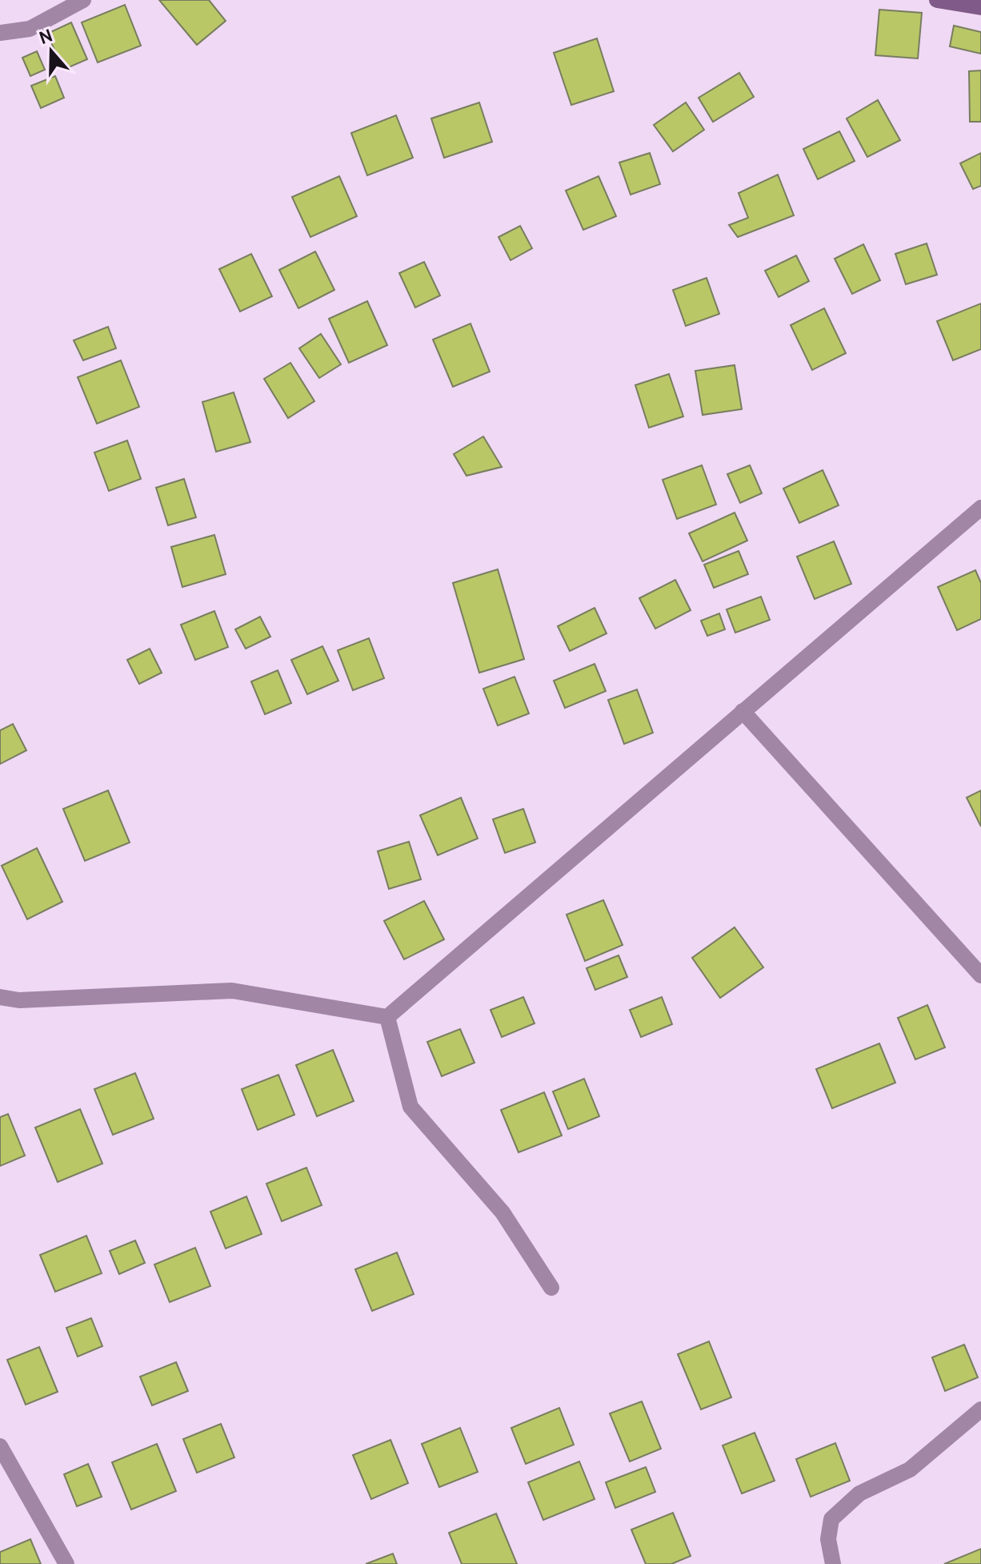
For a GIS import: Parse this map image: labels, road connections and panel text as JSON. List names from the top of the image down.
{
  "north": "top"
}
